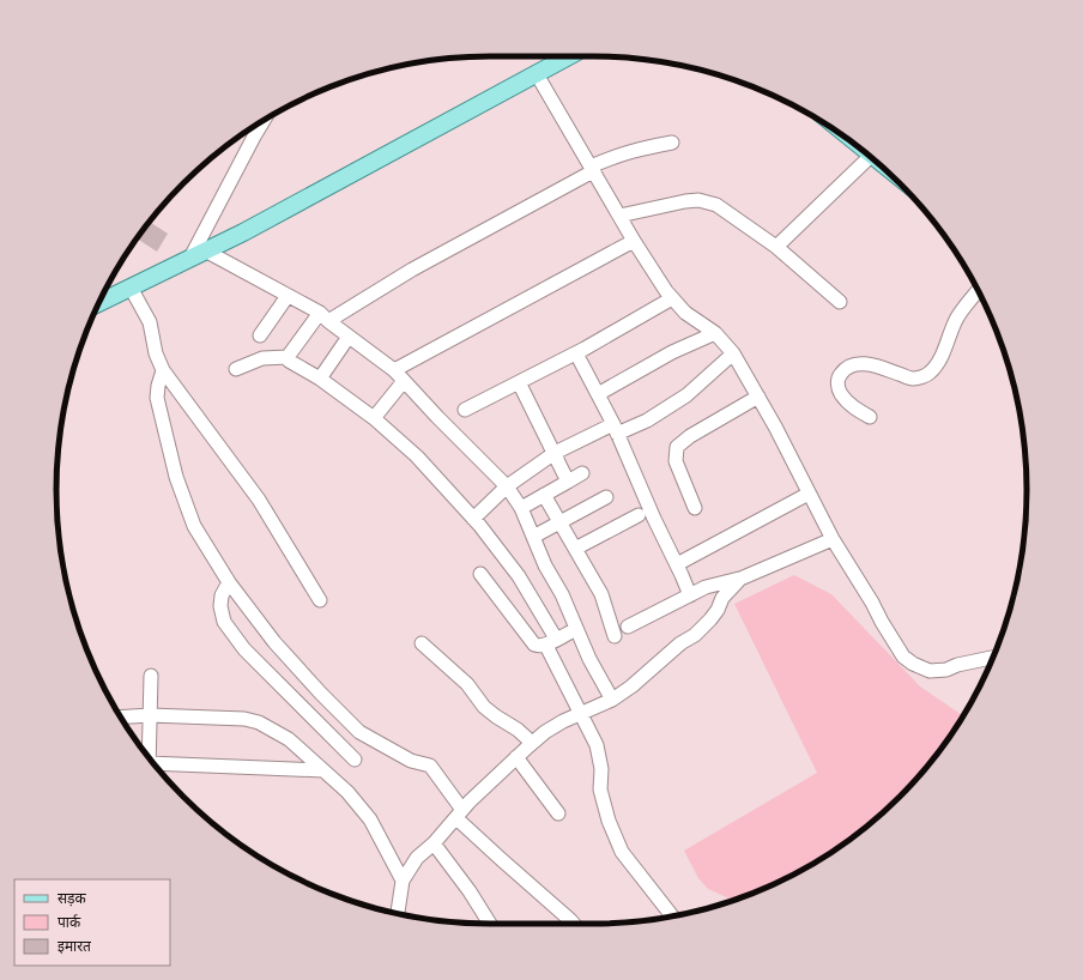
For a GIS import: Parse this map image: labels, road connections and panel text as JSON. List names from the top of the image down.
{
  "legend": ["सड़क", "पार्क", "इमारत"]
}
